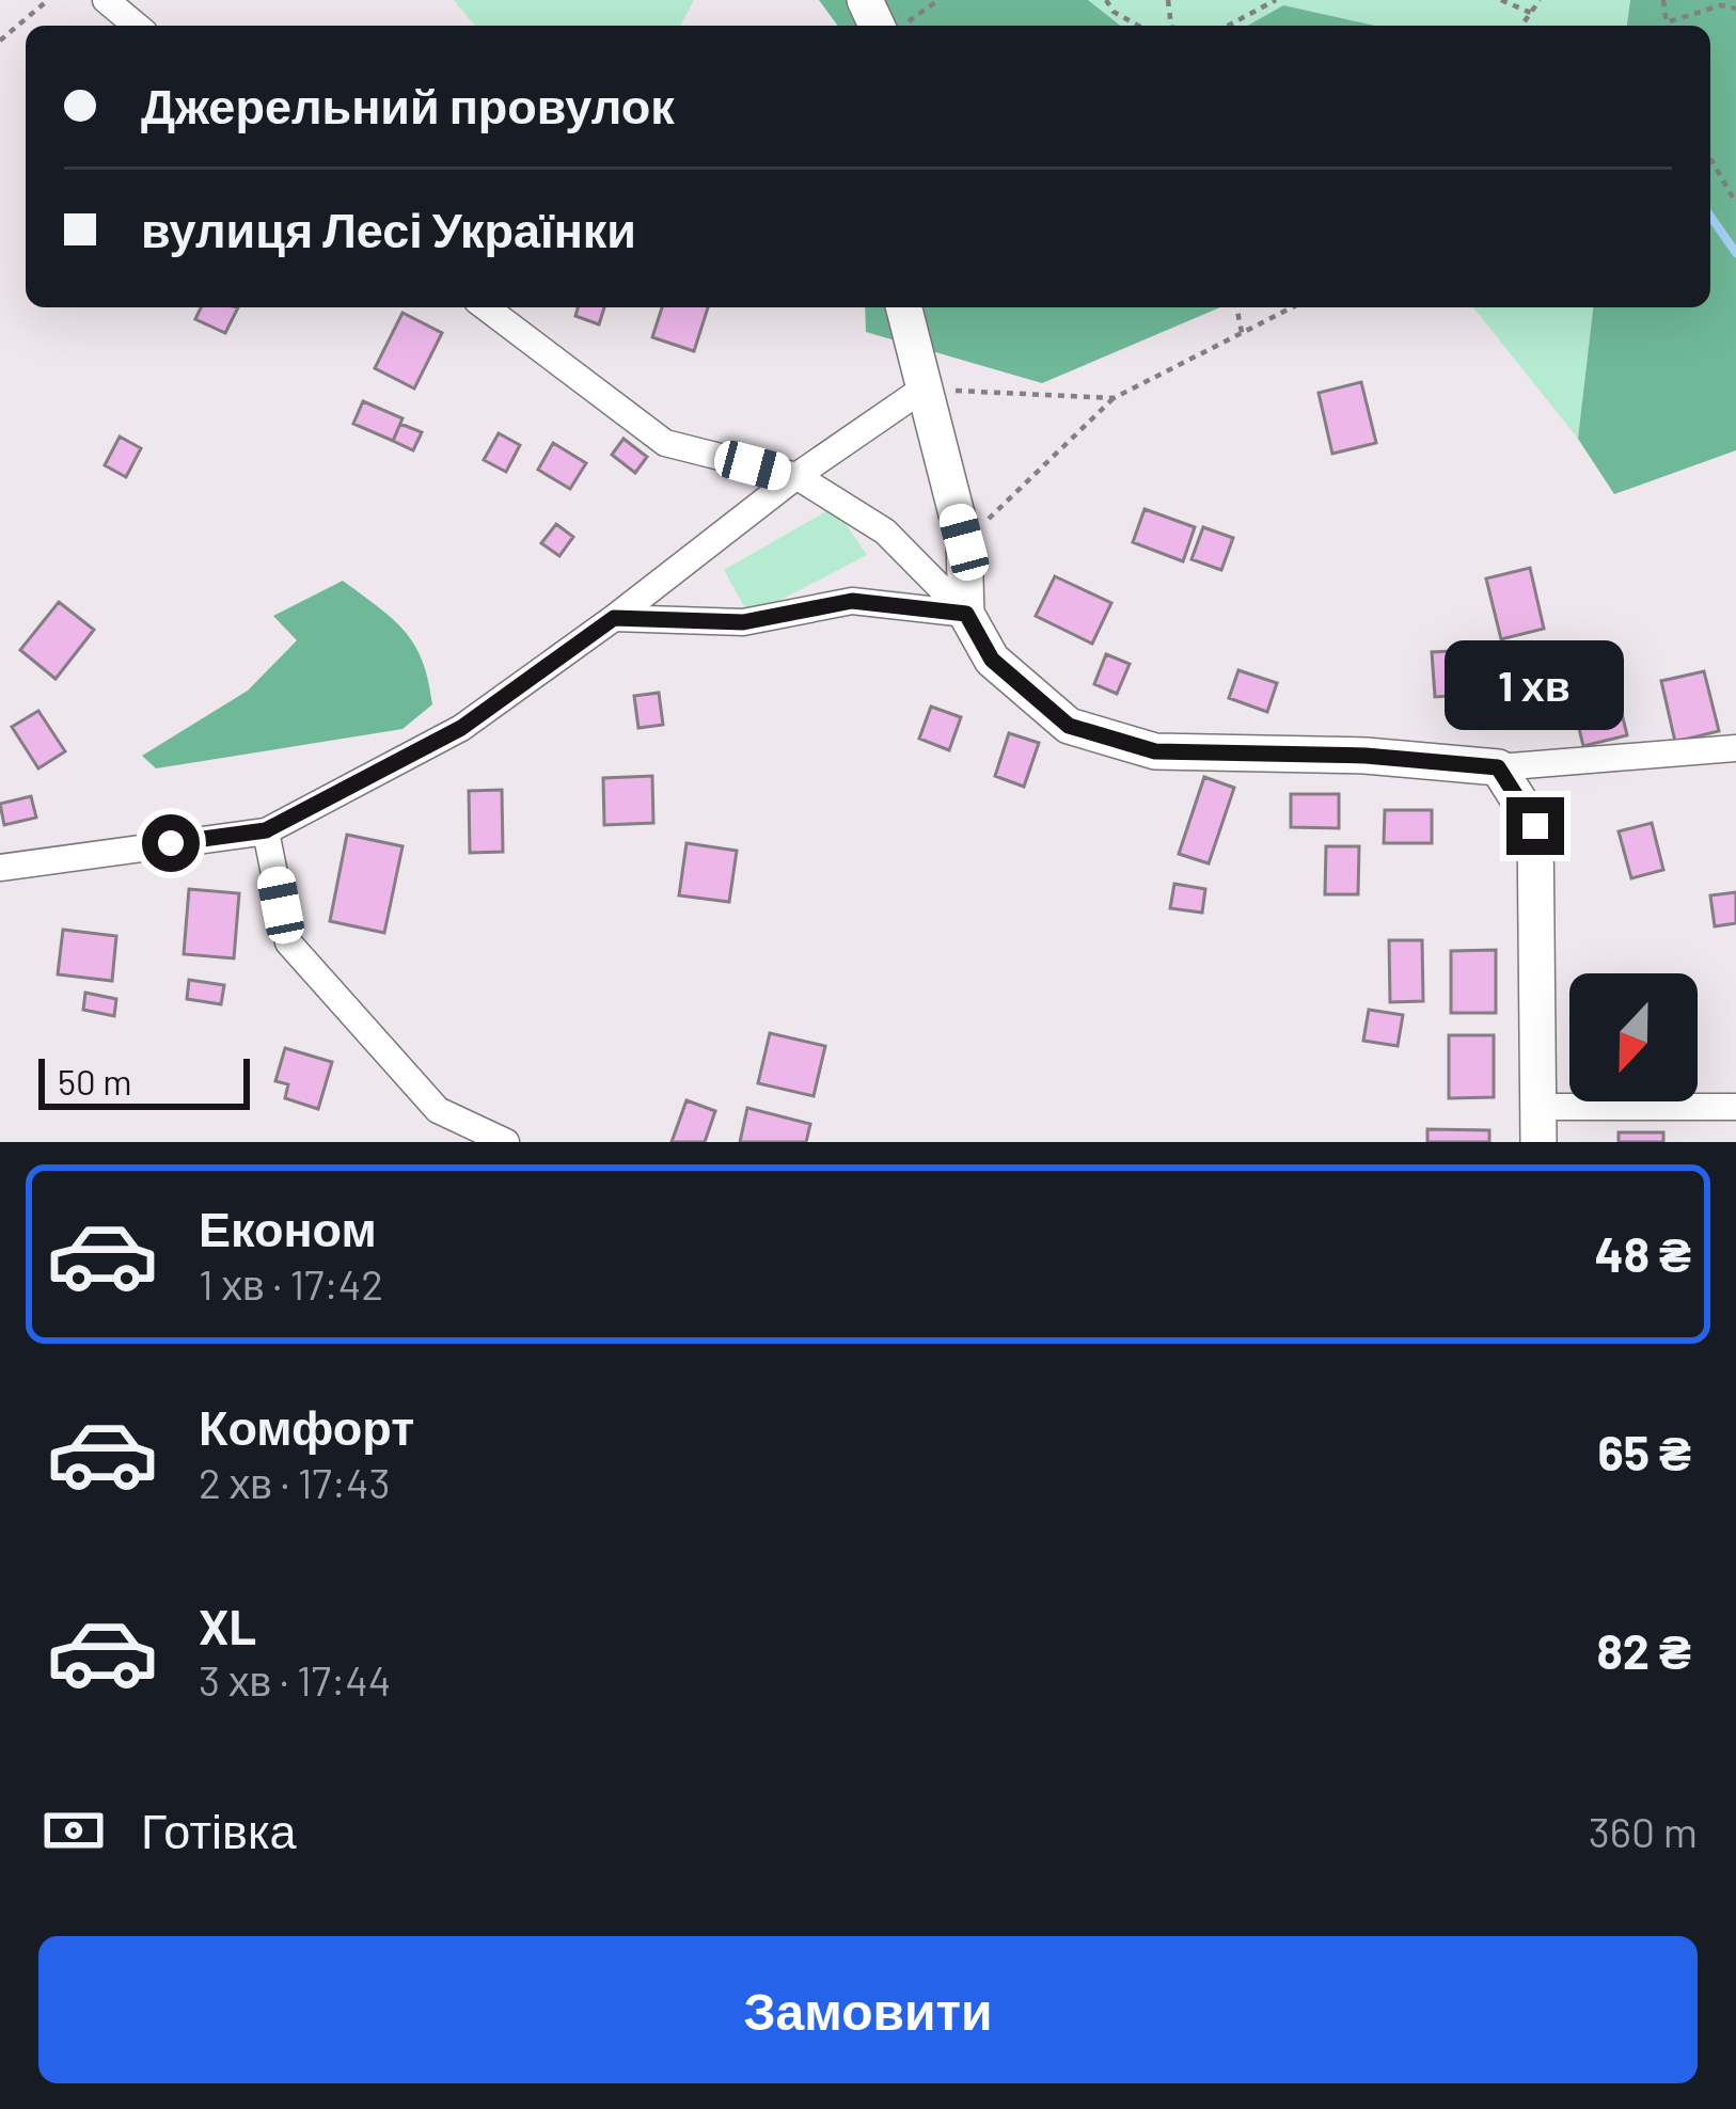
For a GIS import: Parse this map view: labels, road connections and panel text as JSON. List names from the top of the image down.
{
  "scale_bar": "50 m",
  "north": "bottom",
  "page": {
    "banner": ["Джерельний провулок", "вулиця Лесі Українки"],
    "bubble": "1 хв",
    "scale": "50 m",
    "list": [
      {
        "name": "Економ",
        "note": "1 хв · 17:42",
        "value": "48 ₴"
      },
      {
        "name": "Комфорт",
        "note": "2 хв · 17:43",
        "value": "65 ₴"
      },
      {
        "name": "XL",
        "note": "3 хв · 17:44",
        "value": "82 ₴"
      }
    ],
    "pay": ["Готівка", "360 m"],
    "buttons": "Замовити"
  }
}
